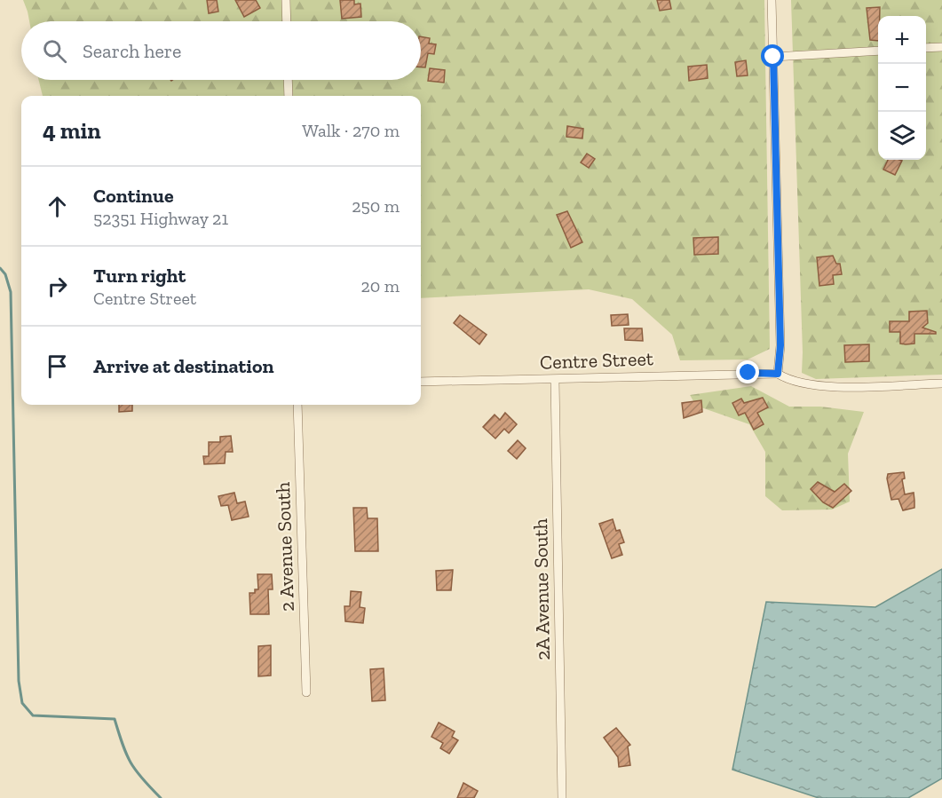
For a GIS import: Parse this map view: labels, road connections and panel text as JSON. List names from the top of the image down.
{
  "streets": {
    "street": ["Centre Street", "2 Avenue South", "2A Avenue South"]
  },
  "crossings": [
    ["Centre Street", "2A Avenue South"]
  ],
  "page": {
    "map_buttons": ["+", "−"],
    "search": "Search here",
    "heading": ["4 min", "Walk · 270 m"],
    "list": [
      ["Continue", "52351 Highway 21", "250 m"],
      ["Turn right", "Centre Street", "20 m"],
      "Arrive at destination"
    ]
  }
}
